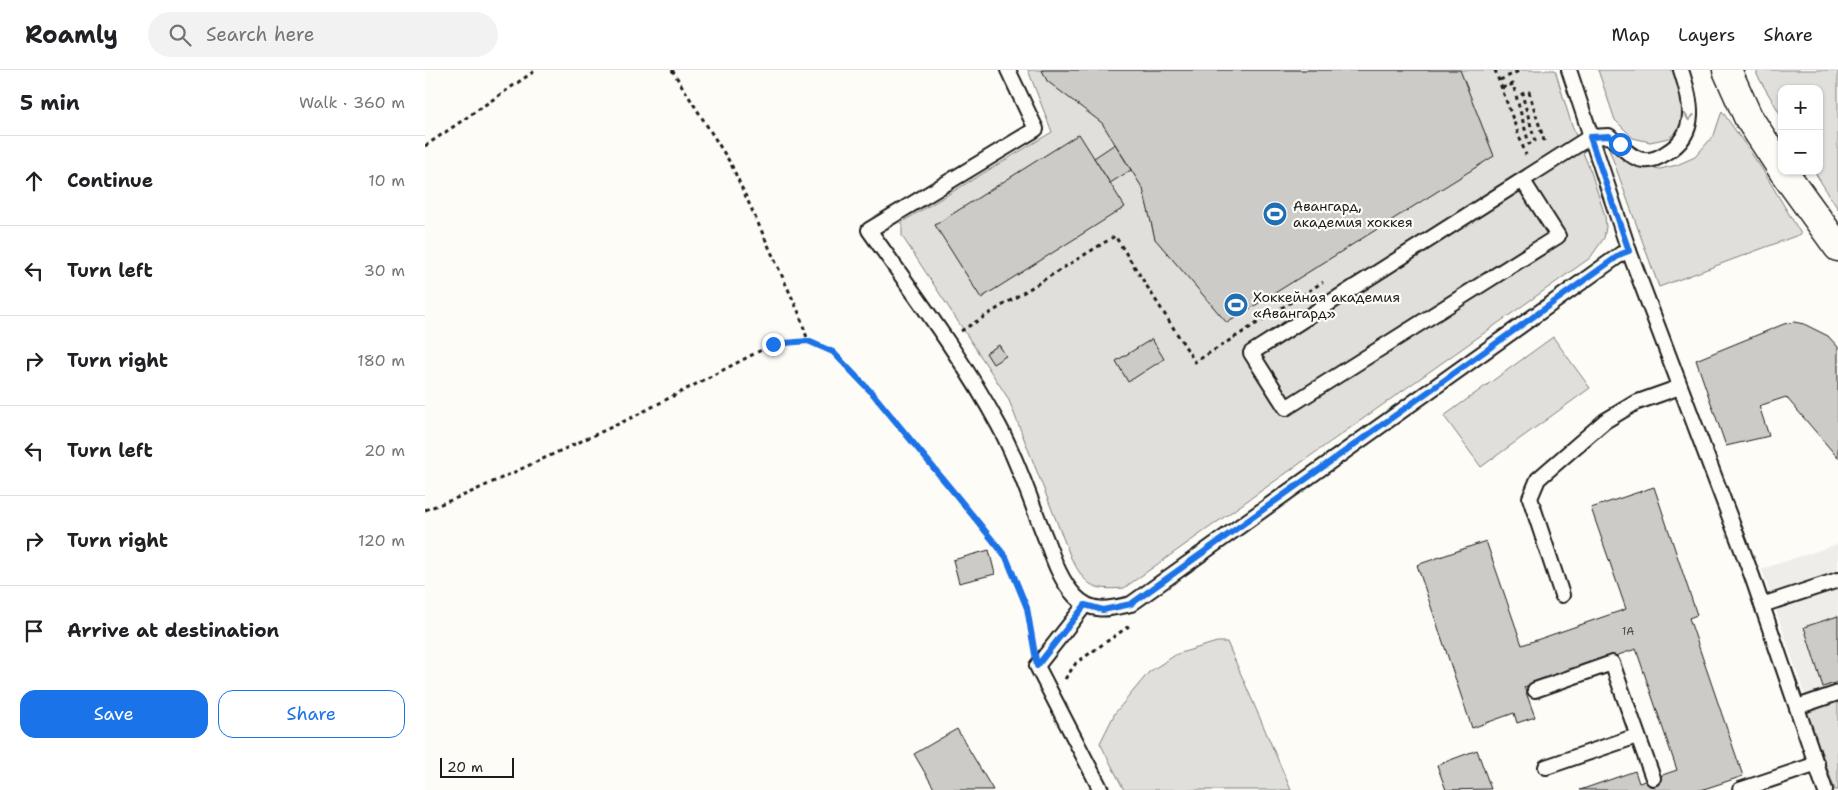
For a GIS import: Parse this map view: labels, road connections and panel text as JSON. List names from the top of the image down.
{
  "places": {
    "sports": ["Авангард, академия хоккея", "Хоккейная академия «Авангард»"]
  },
  "house_numbers": ["1А"],
  "scale_bar": "20 m",
  "page": {
    "header": "Roamly",
    "search": "Search here",
    "nav": ["Map", "Layers", "Share"],
    "heading": ["5 min", "Walk · 360 m"],
    "map_buttons": ["+", "−"],
    "list": [
      ["Continue", "10 m"],
      ["Turn left", "30 m"],
      ["Turn right", "180 m"],
      ["Turn left", "20 m"],
      ["Turn right", "120 m"],
      "Arrive at destination"
    ],
    "buttons": ["Save", "Share"],
    "scale": "20 m"
  }
}
